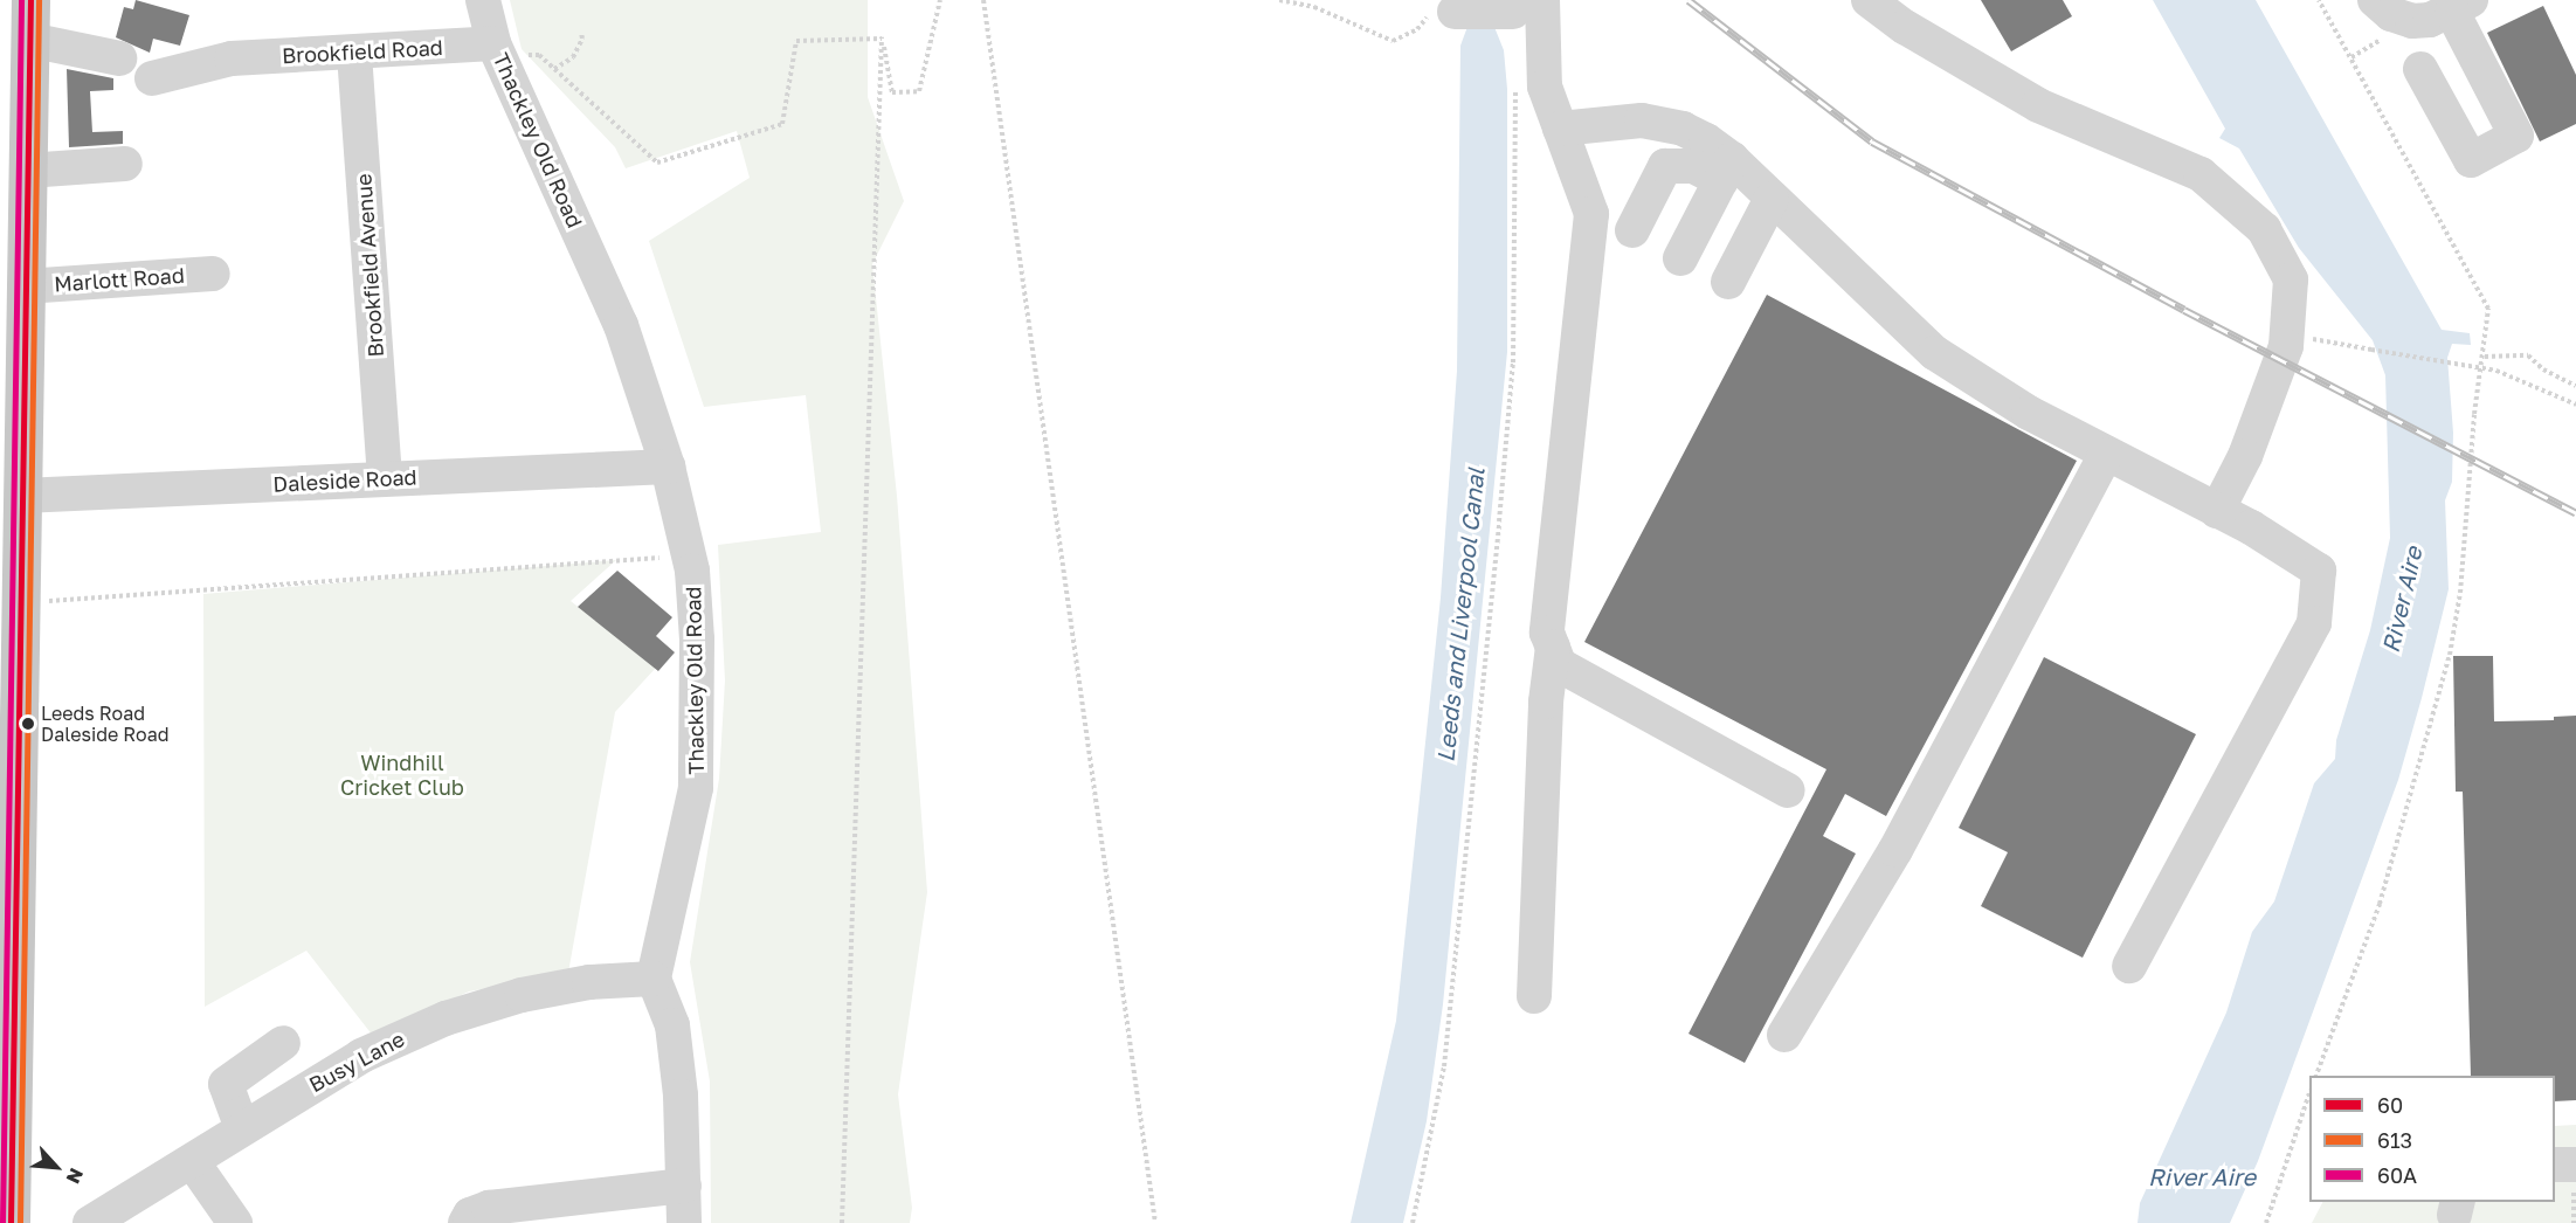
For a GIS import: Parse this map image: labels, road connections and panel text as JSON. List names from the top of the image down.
{
  "streets": {
    "street": [
      "Brookfield Road",
      "Thackley Old Road",
      "Brookfield Avenue",
      "Marlott Road",
      "Daleside Road",
      "Busy Lane"
    ]
  },
  "crossings": [
    ["Brookfield Road", "Thackley Old Road"],
    ["Brookfield Road", "Brookfield Avenue"],
    ["Thackley Old Road", "Daleside Road"],
    ["Thackley Old Road", "Busy Lane"],
    ["Brookfield Avenue", "Daleside Road"]
  ],
  "water": ["River Aire", "Leeds and Liverpool Canal"],
  "parks": ["Windhill Cricket Club"],
  "places": ["Leeds Road Daleside Road"],
  "lines": ["transit line 60", "transit line 613", "transit line 60A"],
  "legend": ["60", "613", "60A"],
  "north": "bottom right"
}
